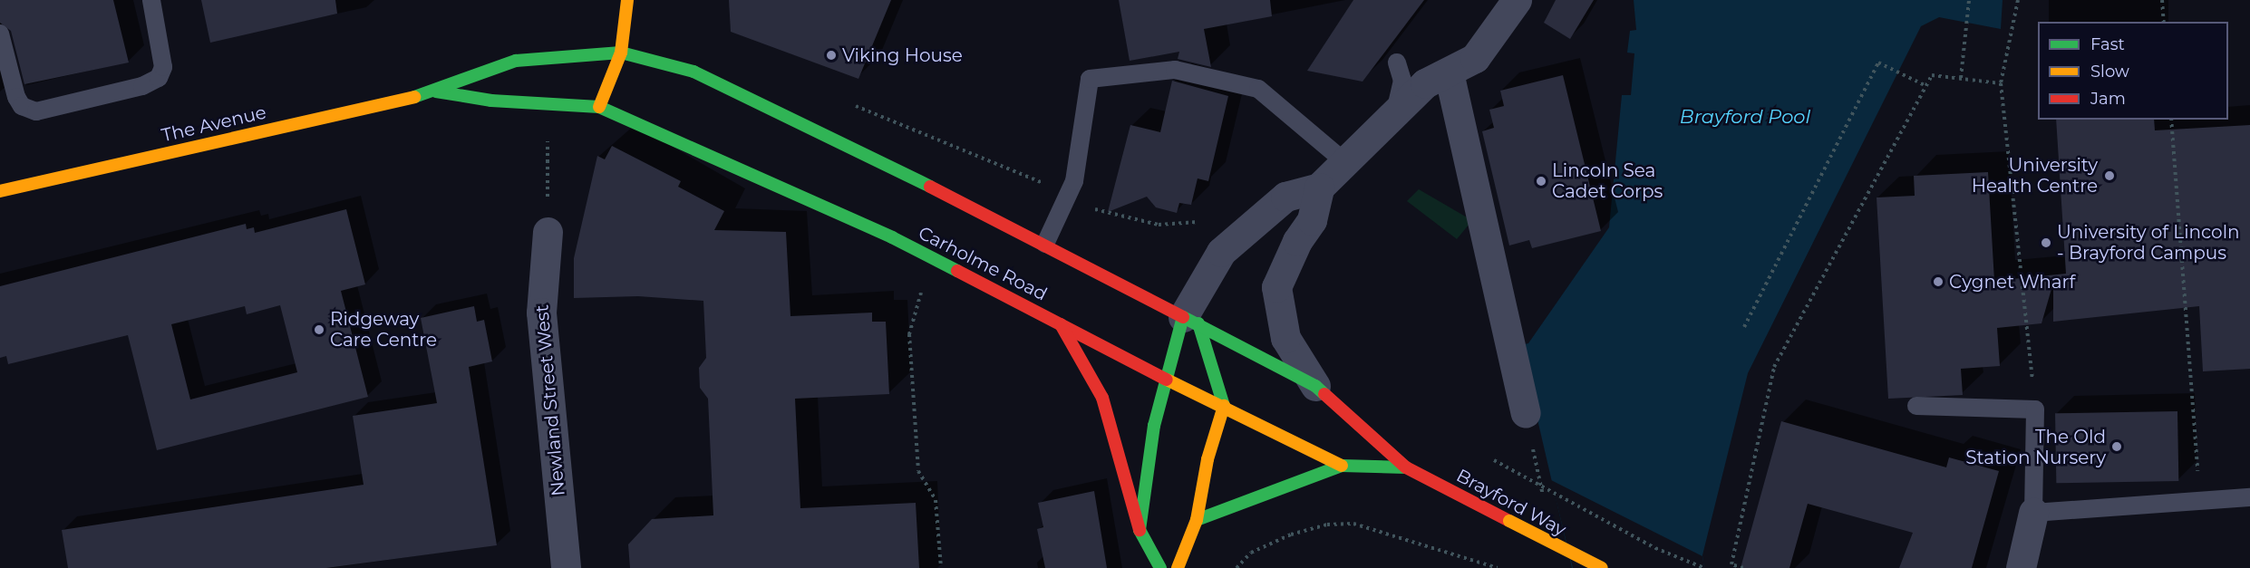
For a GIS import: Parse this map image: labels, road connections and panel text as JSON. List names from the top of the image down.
{
  "streets": {
    "main road": ["The Avenue", "Carholme Road", "Brayford Way"],
    "street": ["Newland Street West"]
  },
  "crossings": [
    ["The Avenue", "Carholme Road"]
  ],
  "water": ["Brayford Pool"],
  "places": [
    "Viking House",
    "University Health Centre",
    "Lincoln Sea Cadet Corps",
    "University of Lincoln - Brayford Campus",
    "Cygnet Wharf",
    "Ridgeway Care Centre",
    "The Old Station Nursery"
  ],
  "legend": ["Fast", "Slow", "Jam"]
}
